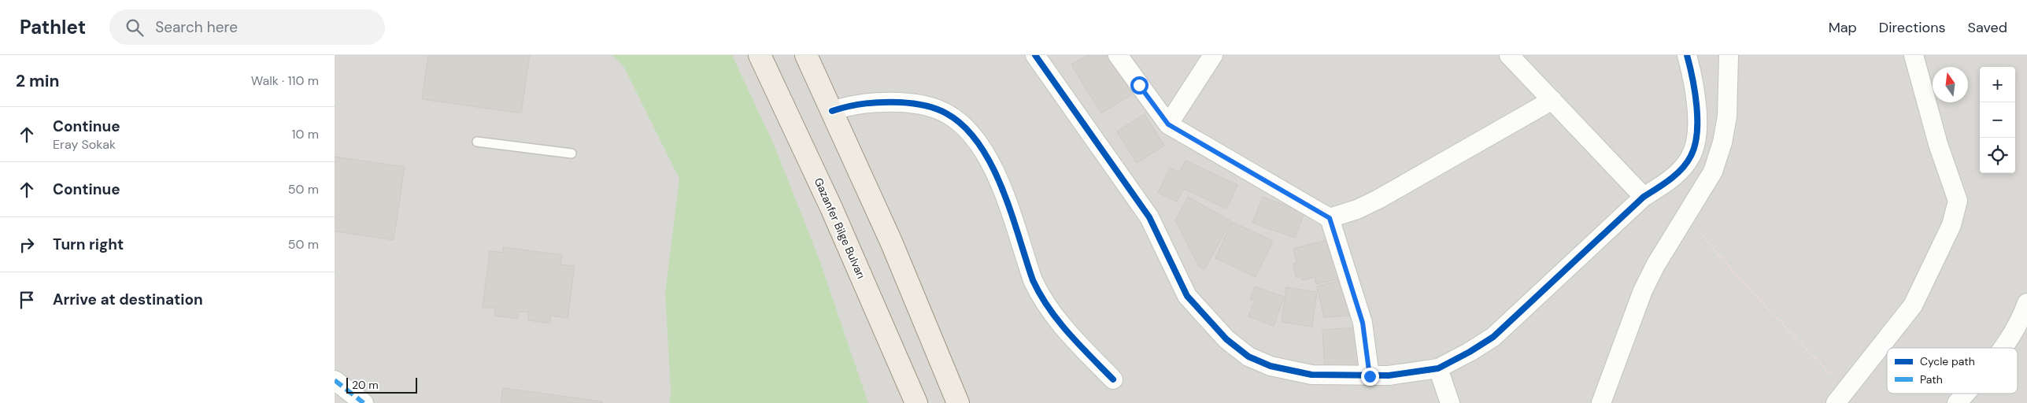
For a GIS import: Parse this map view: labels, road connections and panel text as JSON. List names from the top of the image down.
{
  "streets": {
    "main road": ["Gazanfer Bilge Bulvarı"]
  },
  "legend": ["Cycle path", "Path"],
  "scale_bar": "20 m",
  "north": "top",
  "page": {
    "header": "Pathlet",
    "search": "Search here",
    "nav": ["Map", "Directions", "Saved"],
    "heading": ["2 min", "Walk · 110 m"],
    "map_buttons": ["+", "−"],
    "list": [
      ["Continue", "Eray Sokak", "10 m"],
      ["Continue", "50 m"],
      ["Turn right", "50 m"],
      "Arrive at destination"
    ],
    "scale": "20 m"
  }
}
